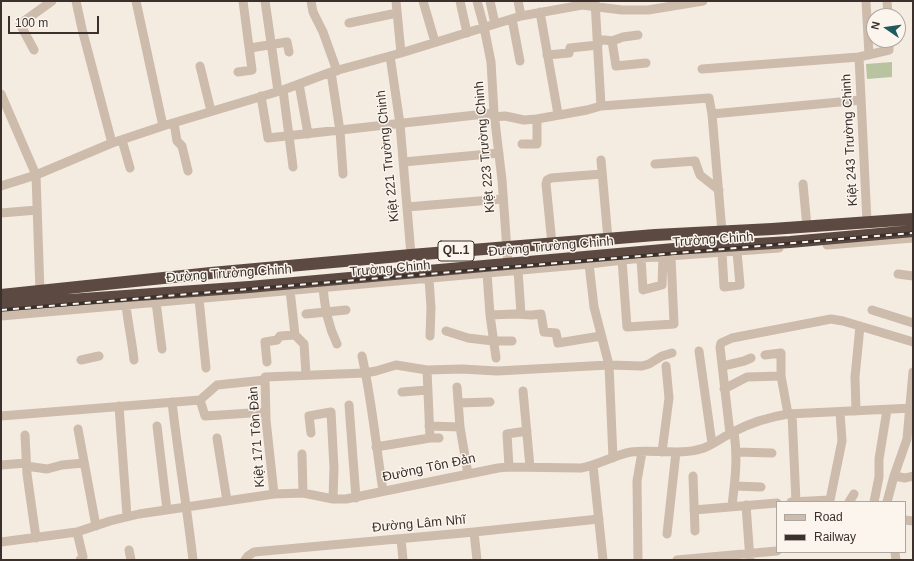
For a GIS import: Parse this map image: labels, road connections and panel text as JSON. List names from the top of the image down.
{
  "streets": {
    "highway": ["Đường Trường Chinh", "QL.1"],
    "street": [
      "Kiệt 243 Trường Chinh",
      "Kiệt 223 Trường Chinh",
      "Kiệt 221 Trường Chinh",
      "Trường Chinh",
      "Kiệt 171 Tôn Đản",
      "Đường Tôn Đản",
      "Đường Lâm Nhĩ"
    ]
  },
  "crossings": [
    ["Kiệt 243 Trường Chinh", "Đường Trường Chinh"],
    ["Kiệt 223 Trường Chinh", "Trường Chinh"],
    ["Kiệt 223 Trường Chinh", "Đường Trường Chinh"],
    ["Kiệt 221 Trường Chinh", "Đường Trường Chinh"],
    ["Trường Chinh", "Đường Trường Chinh"],
    ["Kiệt 171 Tôn Đản", "Đường Tôn Đản"]
  ],
  "legend": ["Road", "Railway"],
  "scale_bar": "100 m",
  "north": "left"
}
